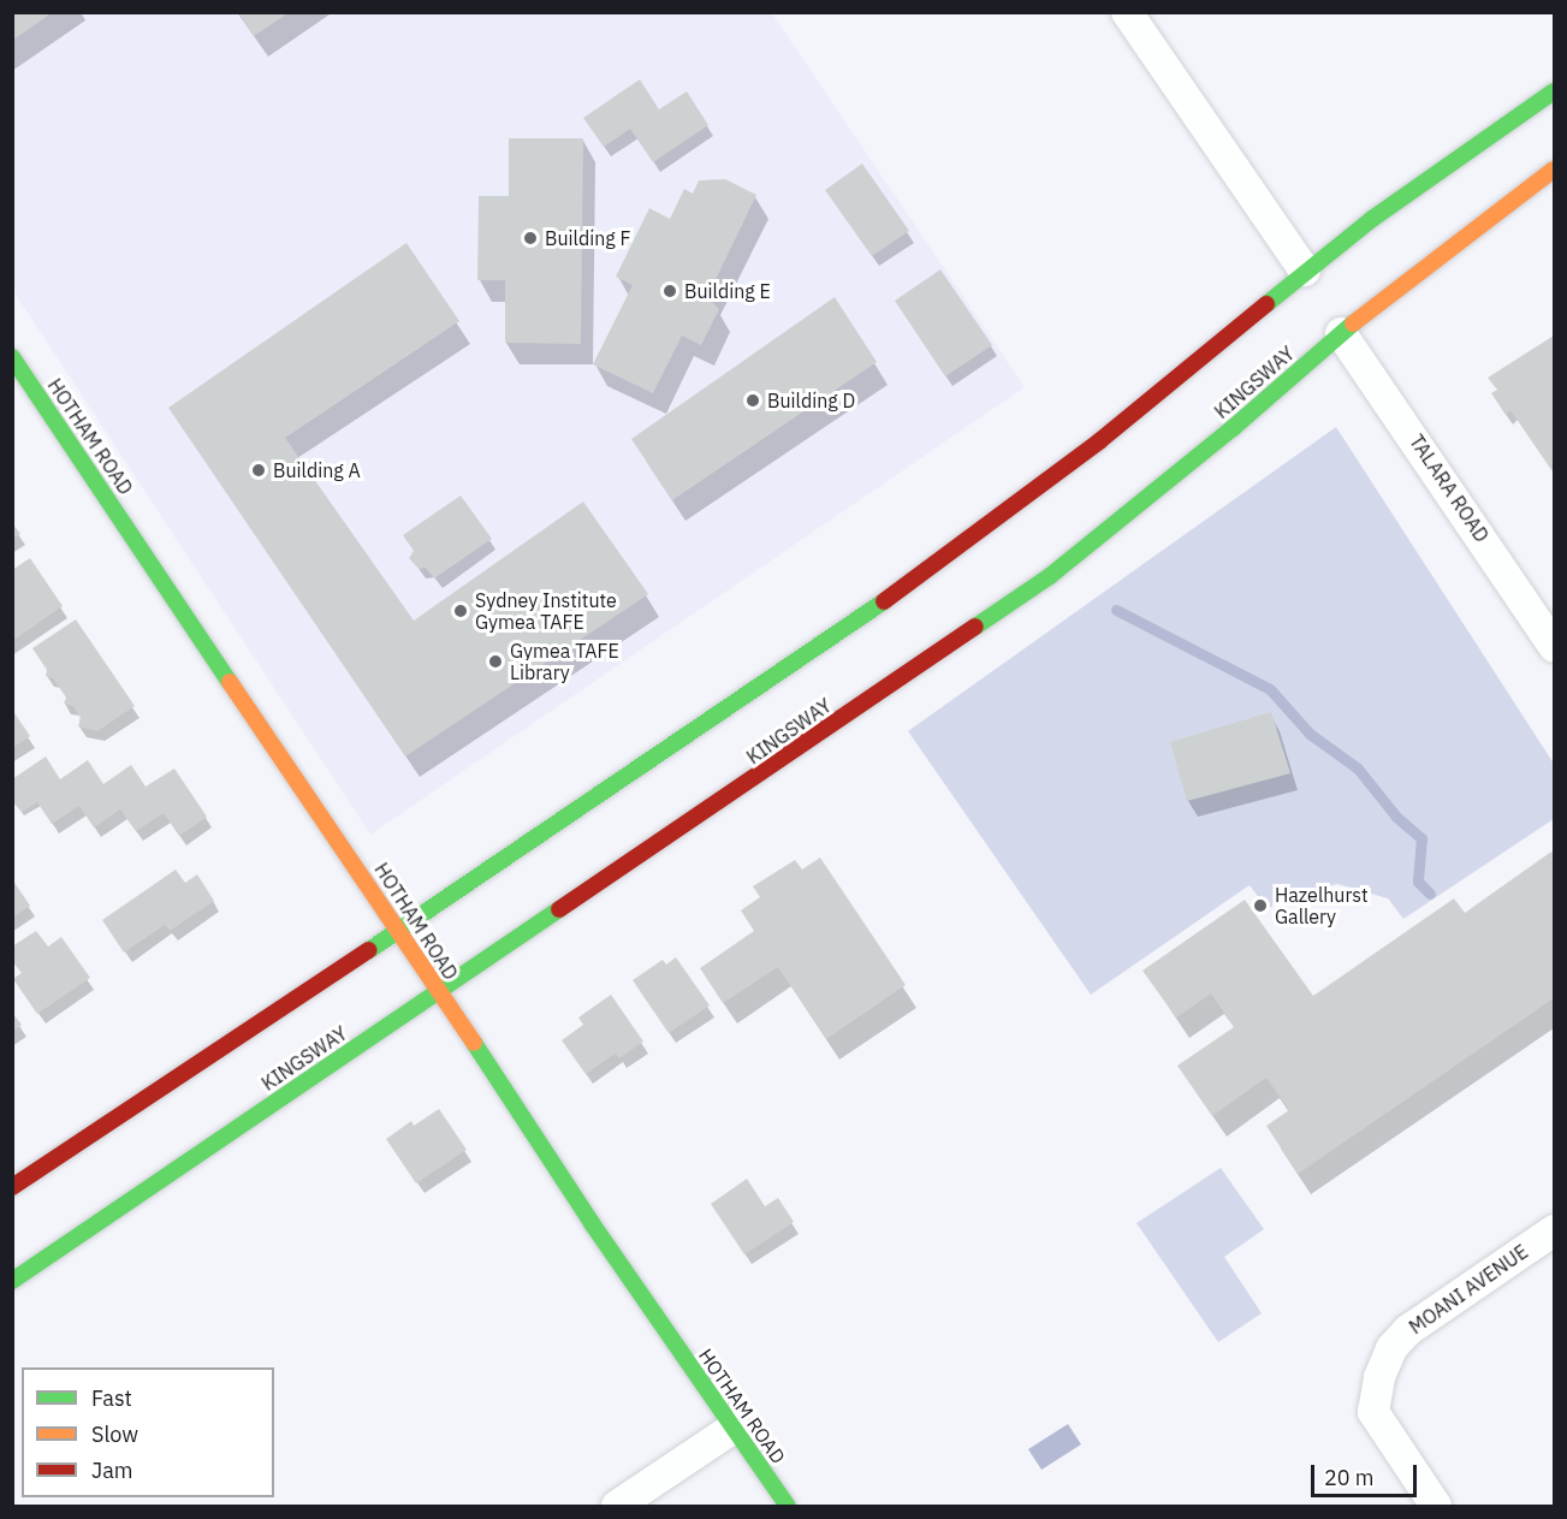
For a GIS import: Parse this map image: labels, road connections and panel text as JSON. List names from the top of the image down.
{
  "streets": {
    "main road": ["KINGSWAY", "HOTHAM ROAD"],
    "street": ["TALARA ROAD", "MOANI AVENUE"]
  },
  "crossings": [
    ["KINGSWAY", "HOTHAM ROAD"],
    ["KINGSWAY", "TALARA ROAD"]
  ],
  "places": [
    "Building F",
    "Building E",
    "Building D",
    "Building A",
    "Sydney Institute Gymea TAFE",
    "Gymea TAFE Library",
    "Hazelhurst Gallery"
  ],
  "legend": ["Fast", "Slow", "Jam"],
  "scale_bar": "20 m"
}
